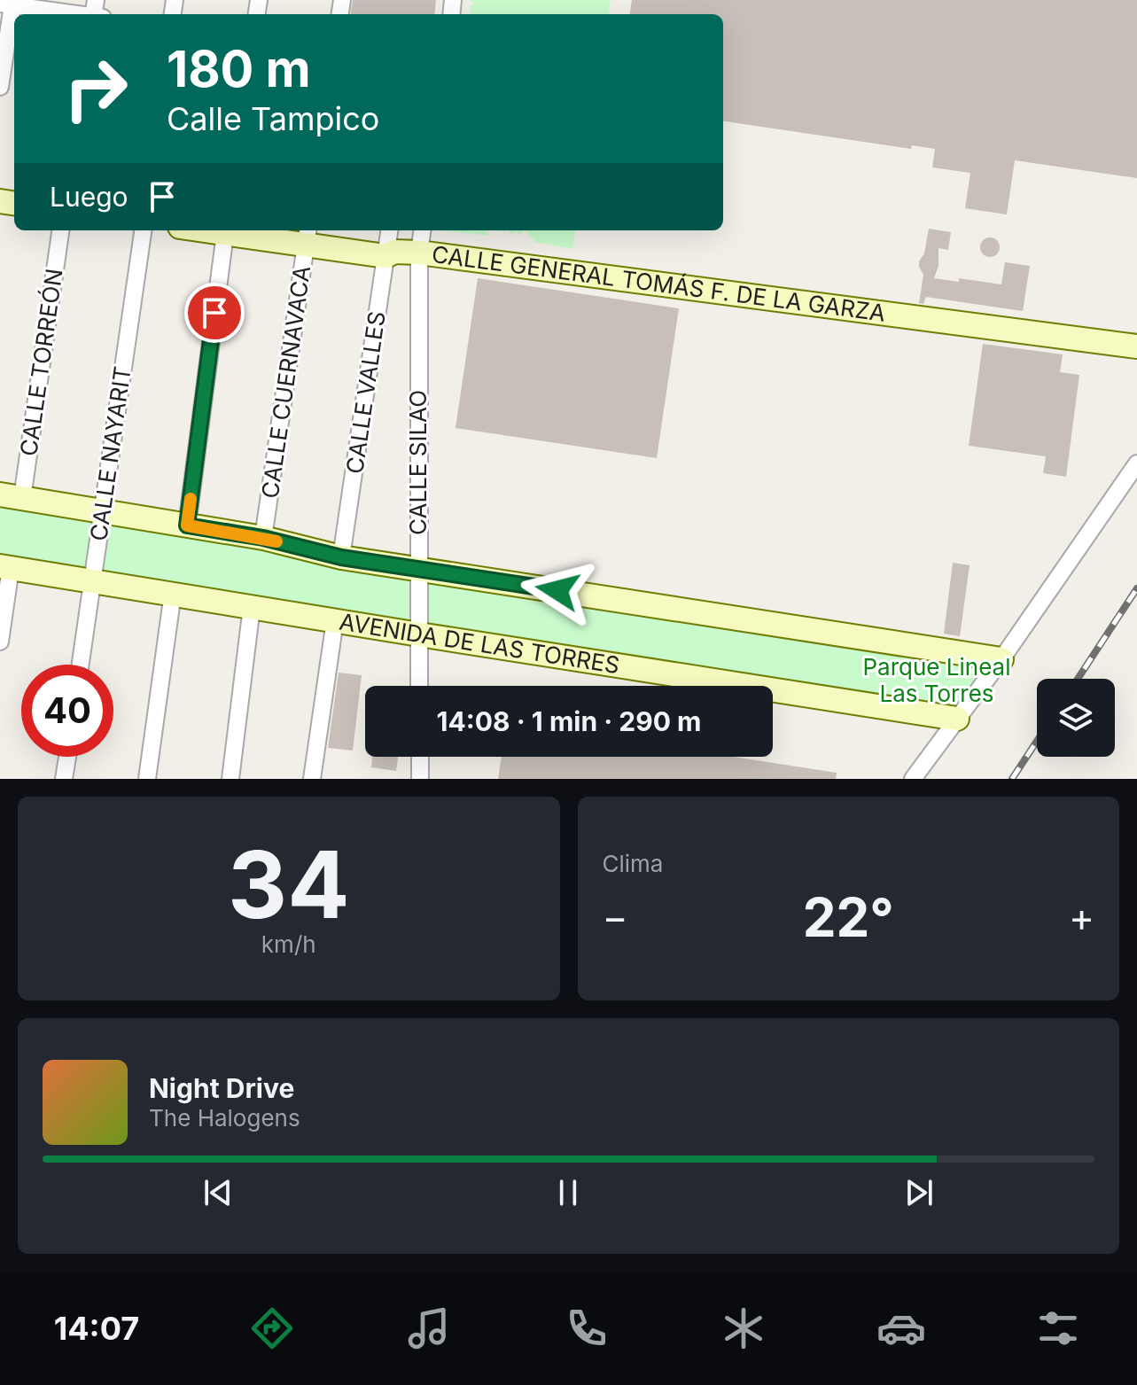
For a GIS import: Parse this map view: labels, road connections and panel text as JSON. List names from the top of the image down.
{
  "streets": {
    "street": [
      "CALLE GENERAL TOMÁS F. DE LA GARZA",
      "CALLE TORREÓN",
      "CALLE CUERNAVACA",
      "CALLE VALLES",
      "CALLE NAYARIT",
      "CALLE SILAO",
      "AVENIDA DE LAS TORRES"
    ]
  },
  "crossings": [
    ["CALLE GENERAL TOMÁS F. DE LA GARZA", "CALLE CUERNAVACA"],
    ["CALLE GENERAL TOMÁS F. DE LA GARZA", "CALLE VALLES"],
    ["CALLE GENERAL TOMÁS F. DE LA GARZA", "CALLE SILAO"],
    ["CALLE NAYARIT", "AVENIDA DE LAS TORRES"],
    ["CALLE SILAO", "AVENIDA DE LAS TORRES"]
  ],
  "parks": ["Parque Lineal Las Torres"],
  "page": {
    "turn": ["180 m", "Calle Tampico"],
    "then": "Luego",
    "limit": "40",
    "trip": "14:08 · 1 min · 290 m",
    "tile": [
      ["34", "km/h"],
      "Clima"
    ],
    "heat": ["−", "22°", "+"],
    "song": ["Night Drive", "The Halogens"],
    "tabs": "14:07"
  }
}
